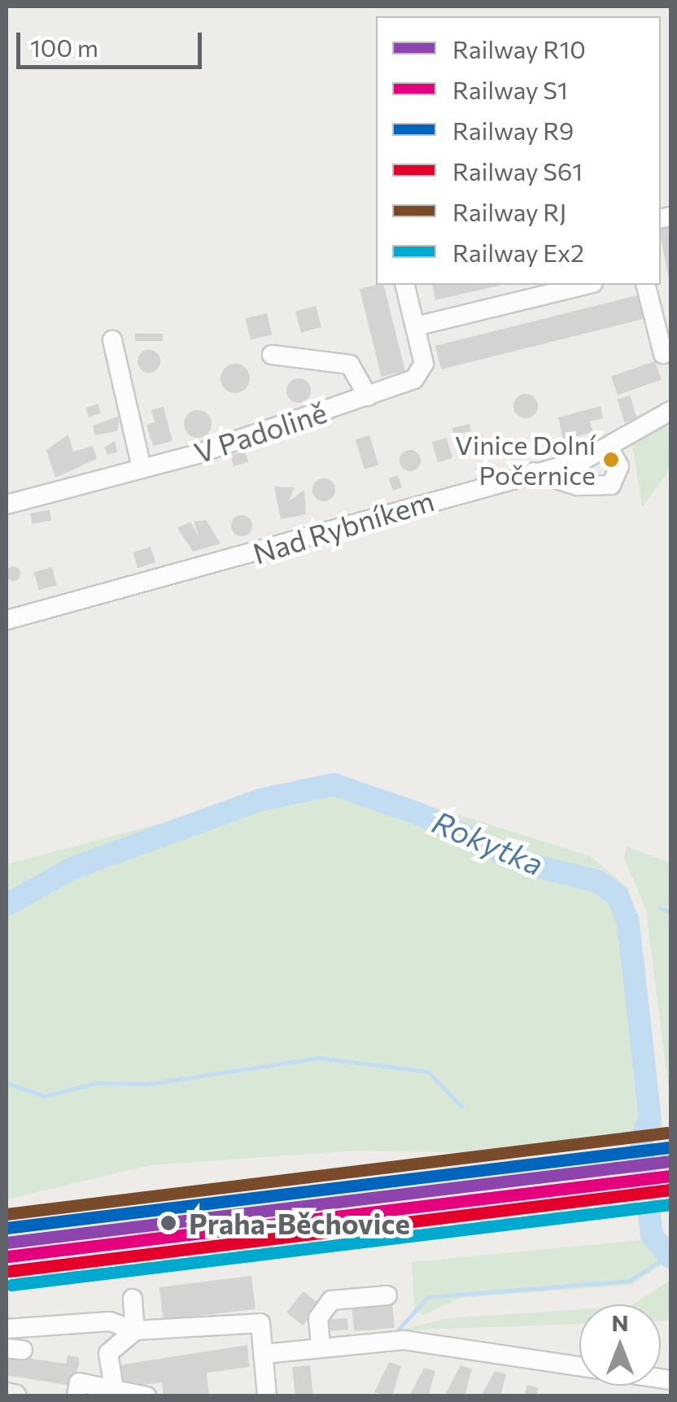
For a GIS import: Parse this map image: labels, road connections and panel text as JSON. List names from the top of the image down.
{
  "streets": {
    "street": ["V Padolině", "Nad Rybníkem"]
  },
  "water": ["Rokytka"],
  "places": ["Vinice Dolní Počernice", "Praha-Běchovice"],
  "lines": [
    "rail line RJ",
    "rail line R9",
    "rail line R10",
    "rail line S1",
    "rail line S61",
    "rail line Ex2"
  ],
  "legend": [
    "Railway R10",
    "Railway S1",
    "Railway R9",
    "Railway S61",
    "Railway RJ",
    "Railway Ex2"
  ],
  "scale_bar": "100 m",
  "north": "top"
}
